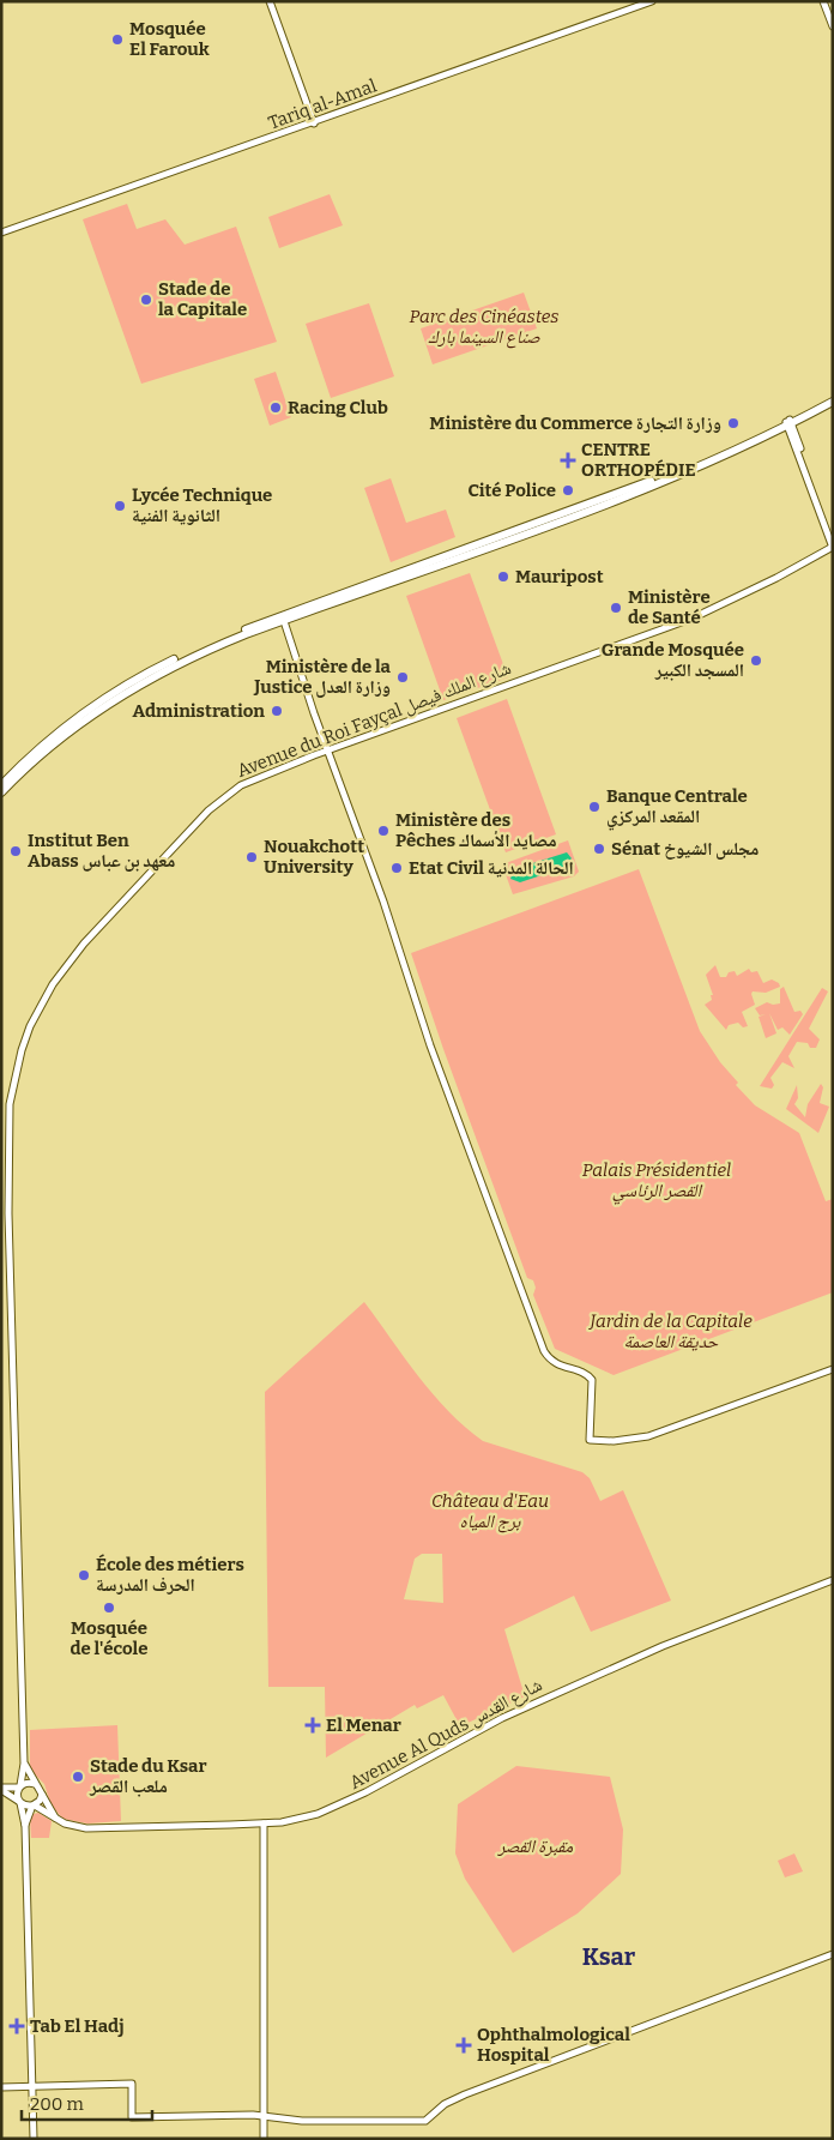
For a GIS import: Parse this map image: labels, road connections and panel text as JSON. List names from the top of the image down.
{
  "streets": {
    "street": ["Tariq al-Amal", "Avenue du Roi Fayçal شارع الملك فيصل", "Avenue Al Quds شارع القدس"]
  },
  "crossings": [
    ["Avenue du Roi Fayçal شارع الملك فيصل", "Avenue Al Quds شارع القدس"]
  ],
  "districts": ["Ksar"],
  "parks": [
    "Parc des Cinéastes صناع السينما بارك",
    "Palais Présidentiel القصر الرئاسي",
    "Jardin de la Capitale حديقة العاصمة",
    "Château d'Eau برج المياه",
    "مقبرة القصر"
  ],
  "places": {
    "other": [
      "Mosquée El Farouk",
      "Stade de la Capitale",
      "Racing Club",
      "Ministère du Commerce وزارة التجارة",
      "Cité Police",
      "Lycée Technique الثانوية الفنية",
      "Mauripost",
      "Ministère de Santé",
      "Grande Mosquée المسجد الكبير",
      "Ministère de la Justice وزارة العدل",
      "Administration",
      "Banque Centrale المقعد المركزي",
      "Ministère des Pêches مصايد الأسماك",
      "Sénat مجلس الشيوخ",
      "Institut Ben Abass معهد بن عباس",
      "Nouakchott University",
      "Etat Civil الحالة المدنية",
      "École des métiers الحرف المدرسة",
      "Mosquée de l'école",
      "Stade du Ksar ملعب القصر"
    ],
    "health": [
      "CENTRE ORTHOPÉDIE",
      "El Menar",
      "Tab El Hadj",
      "Ophthalmological Hospital"
    ]
  },
  "scale_bar": "200 m"
}
